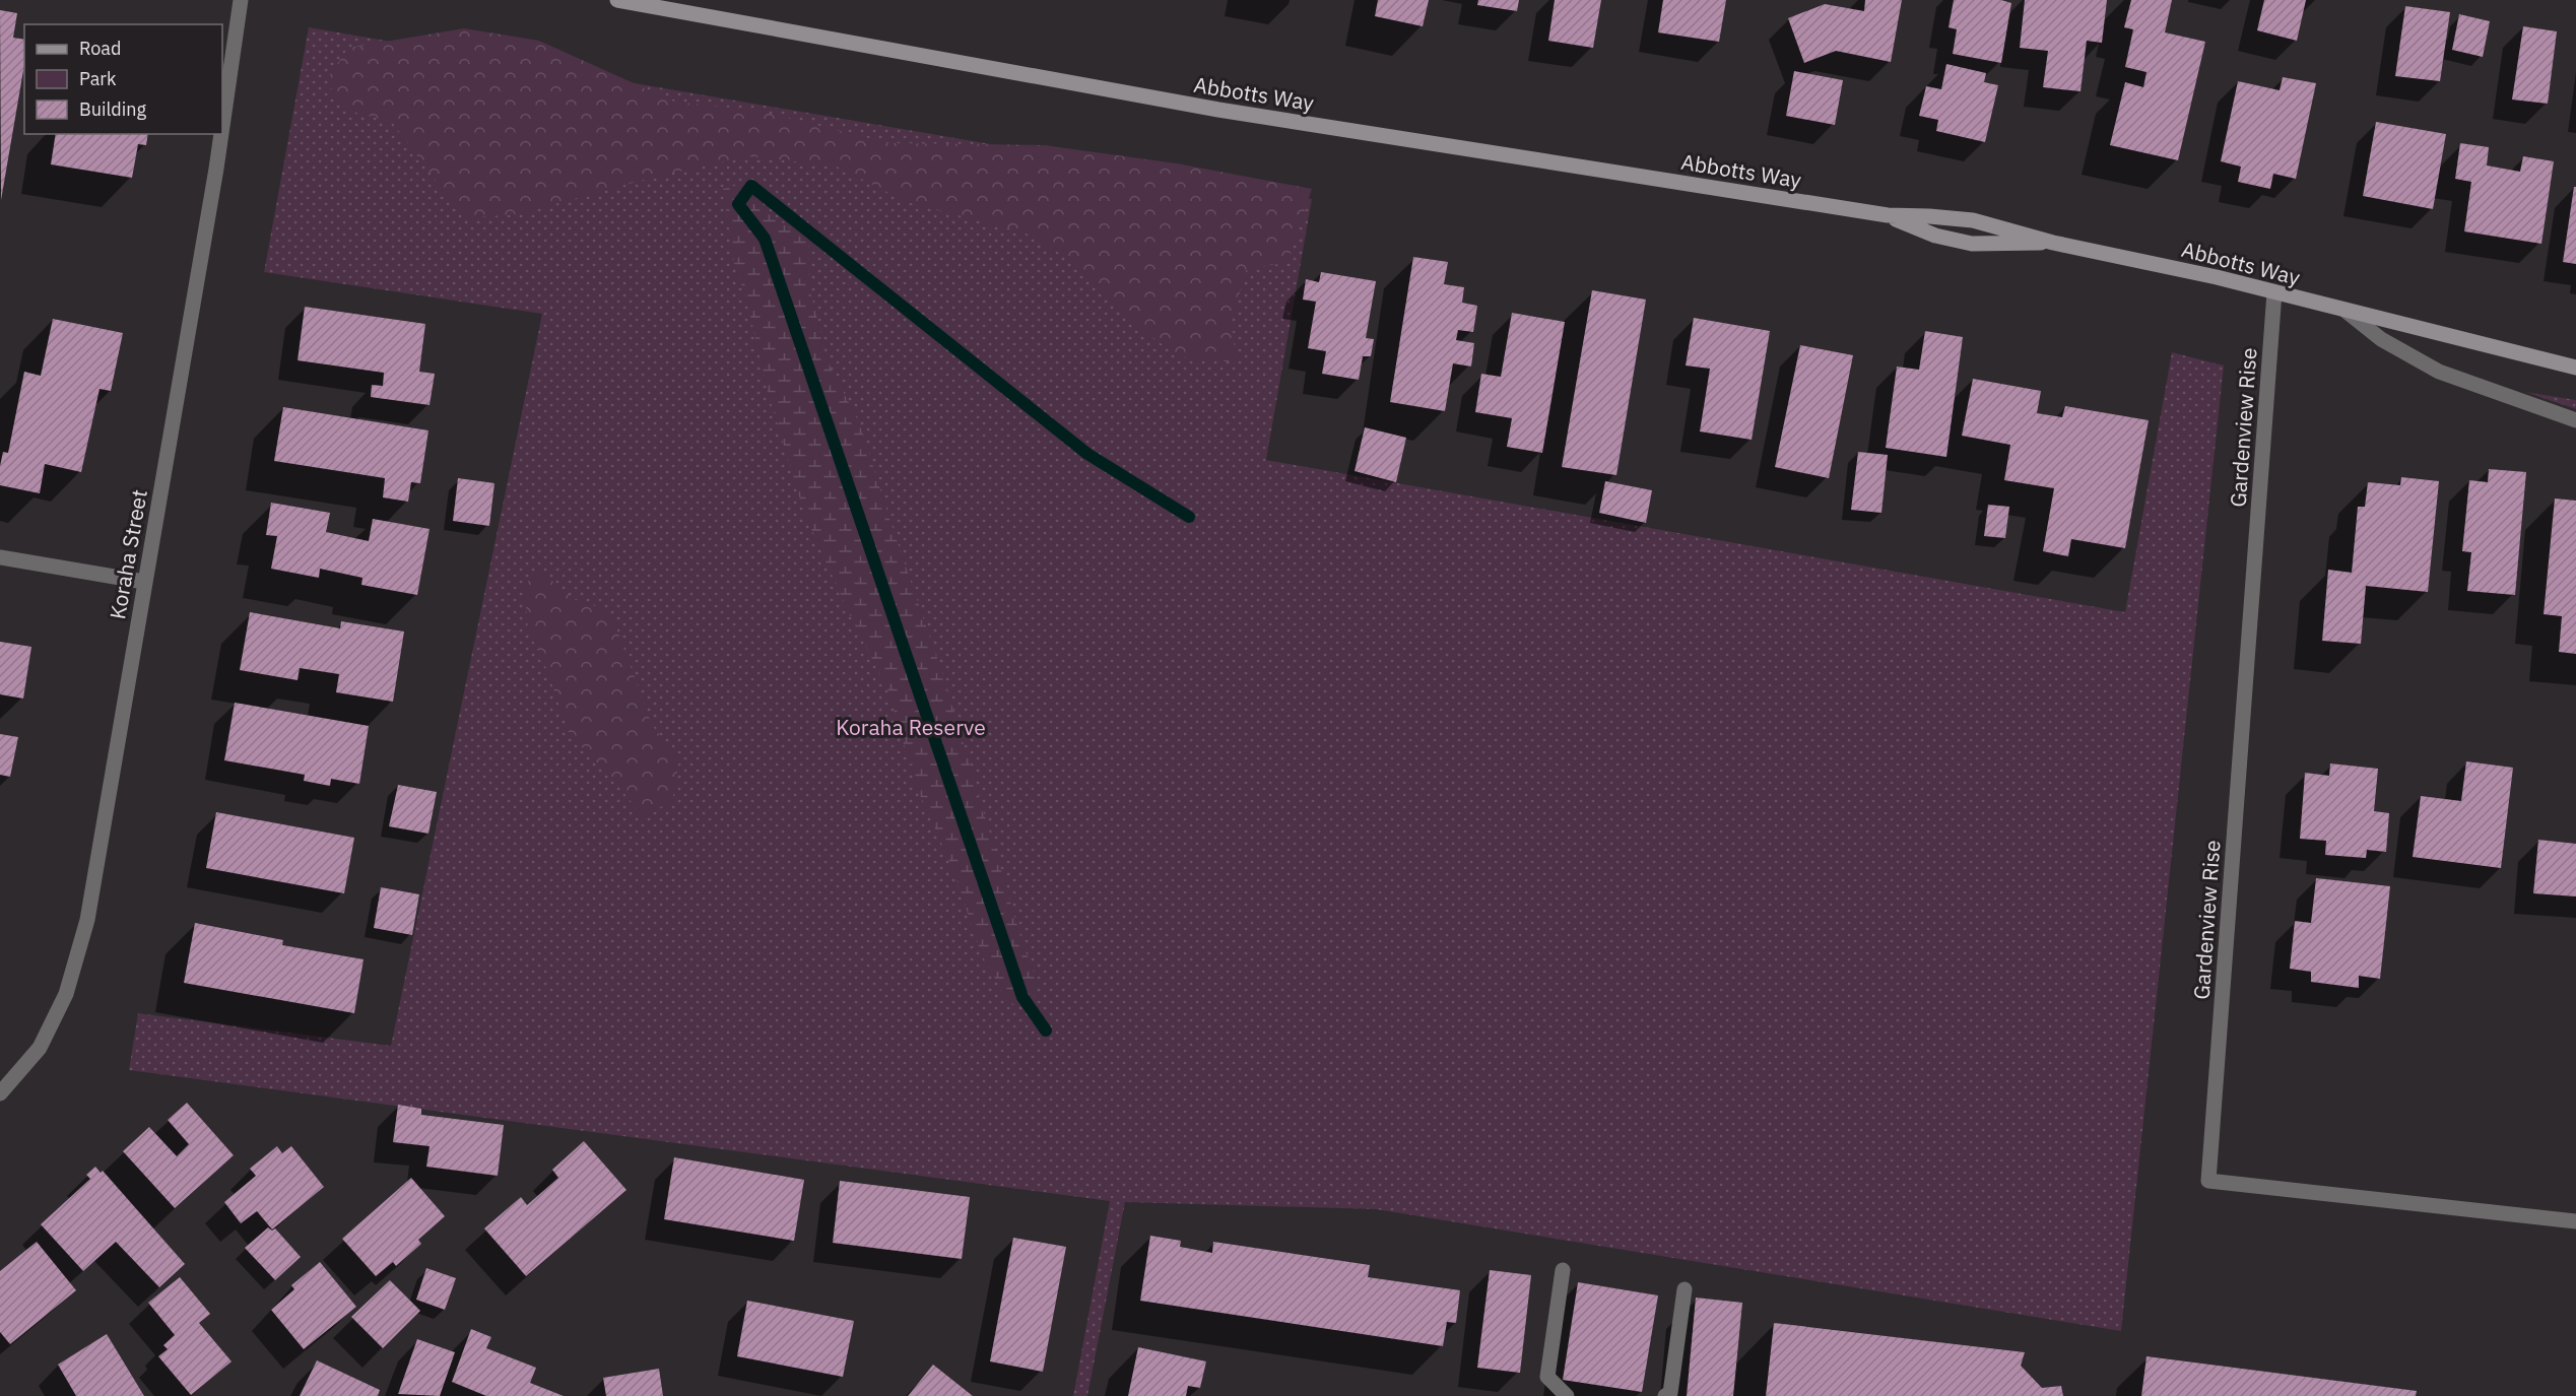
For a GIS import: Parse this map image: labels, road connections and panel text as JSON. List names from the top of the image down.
{
  "streets": {
    "main road": ["Abbotts Way"],
    "street": ["Gardenview Rise", "Koraha Street"]
  },
  "crossings": [
    ["Abbotts Way", "Gardenview Rise"]
  ],
  "parks": ["Koraha Reserve"],
  "legend": ["Road", "Park", "Building"]
}
